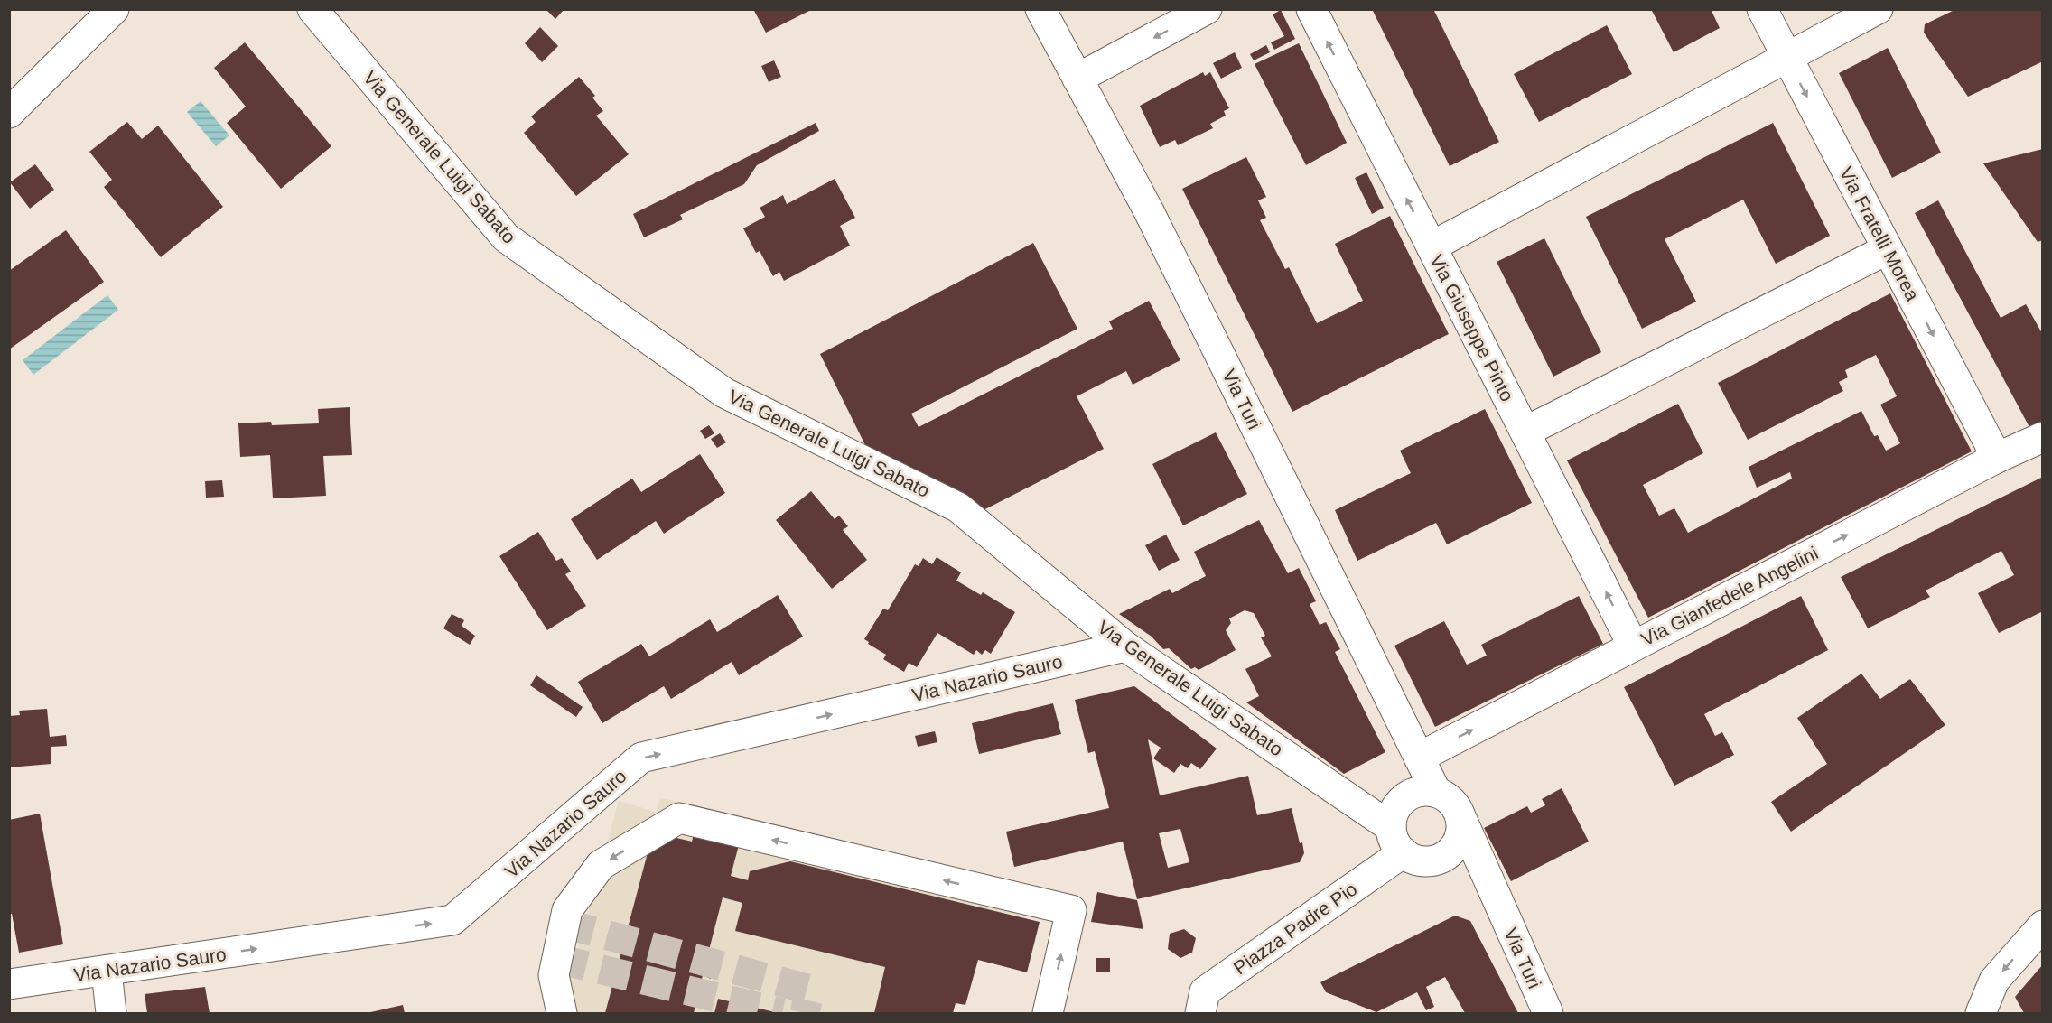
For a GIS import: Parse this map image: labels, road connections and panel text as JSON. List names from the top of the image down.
{
  "streets": {
    "street": [
      "Via Generale Luigi Sabato",
      "Via Fratelli Morea",
      "Via Giuseppe Pinto",
      "Via Turi",
      "Via Gianfedele Angelini",
      "Via Nazario Sauro",
      "Piazza Padre Pio"
    ]
  },
  "crossings": [
    ["Via Generale Luigi Sabato", "Via Turi"],
    ["Via Generale Luigi Sabato", "Via Nazario Sauro"],
    ["Via Generale Luigi Sabato", "Piazza Padre Pio"],
    ["Via Fratelli Morea", "Via Gianfedele Angelini"],
    ["Via Giuseppe Pinto", "Via Gianfedele Angelini"],
    ["Via Turi", "Via Gianfedele Angelini"],
    ["Via Turi", "Piazza Padre Pio"]
  ],
  "one_way": ["Via Fratelli Morea", "Via Giuseppe Pinto", "Via Nazario Sauro"]
}
